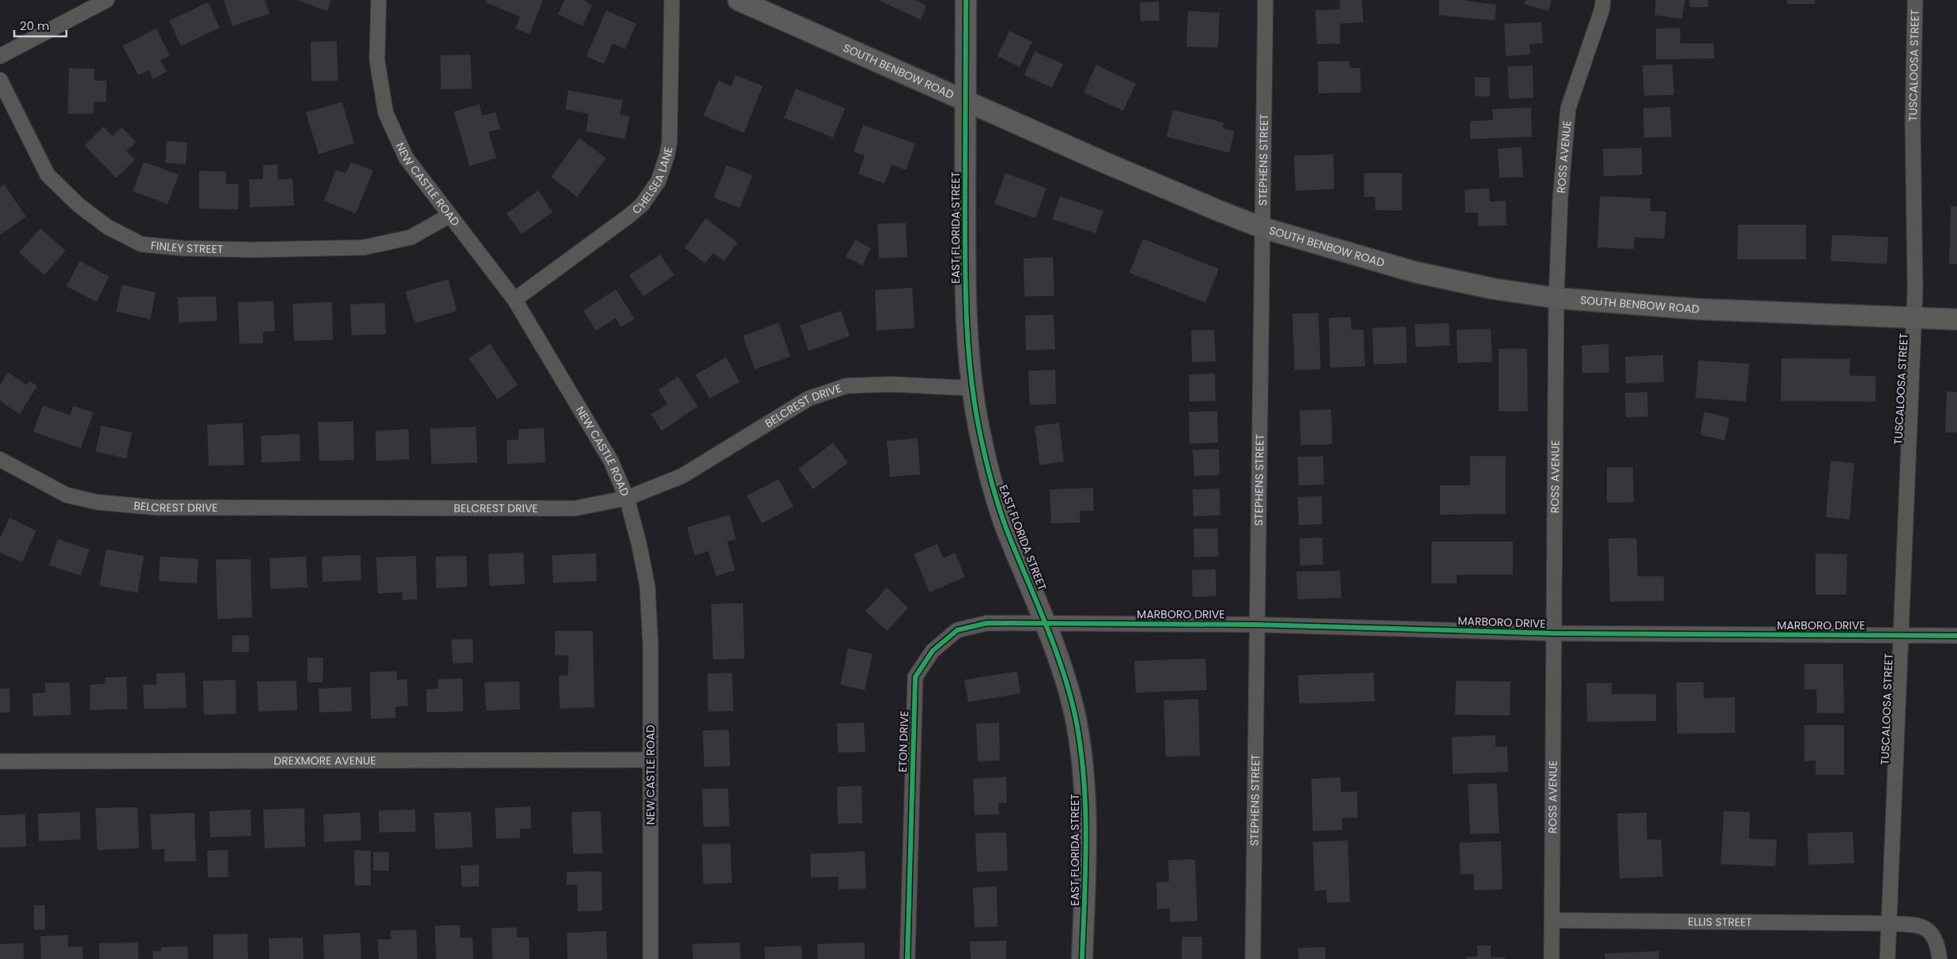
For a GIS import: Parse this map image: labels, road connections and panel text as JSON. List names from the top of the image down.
{
  "streets": {
    "main road": ["SOUTH BENBOW ROAD", "EAST FLORIDA STREET"],
    "street": [
      "TUSCALOOSA STREET",
      "ROSS AVENUE",
      "STEPHENS STREET",
      "CHELSEA LANE",
      "NEW CASTLE ROAD",
      "FINLEY STREET",
      "BELCREST DRIVE",
      "MARBORO DRIVE",
      "ETON DRIVE",
      "DREXMORE AVENUE",
      "ELLIS STREET"
    ]
  },
  "crossings": [
    ["TUSCALOOSA STREET", "SOUTH BENBOW ROAD"],
    ["TUSCALOOSA STREET", "MARBORO DRIVE"],
    ["TUSCALOOSA STREET", "ELLIS STREET"],
    ["SOUTH BENBOW ROAD", "ROSS AVENUE"],
    ["SOUTH BENBOW ROAD", "STEPHENS STREET"],
    ["SOUTH BENBOW ROAD", "EAST FLORIDA STREET"],
    ["ROSS AVENUE", "MARBORO DRIVE"],
    ["ROSS AVENUE", "ELLIS STREET"],
    ["STEPHENS STREET", "MARBORO DRIVE"],
    ["CHELSEA LANE", "NEW CASTLE ROAD"],
    ["NEW CASTLE ROAD", "FINLEY STREET"],
    ["NEW CASTLE ROAD", "BELCREST DRIVE"],
    ["NEW CASTLE ROAD", "DREXMORE AVENUE"],
    ["EAST FLORIDA STREET", "BELCREST DRIVE"],
    ["EAST FLORIDA STREET", "MARBORO DRIVE"],
    ["EAST FLORIDA STREET", "ETON DRIVE"],
    ["MARBORO DRIVE", "ETON DRIVE"]
  ],
  "scale_bar": "20 m"
}
